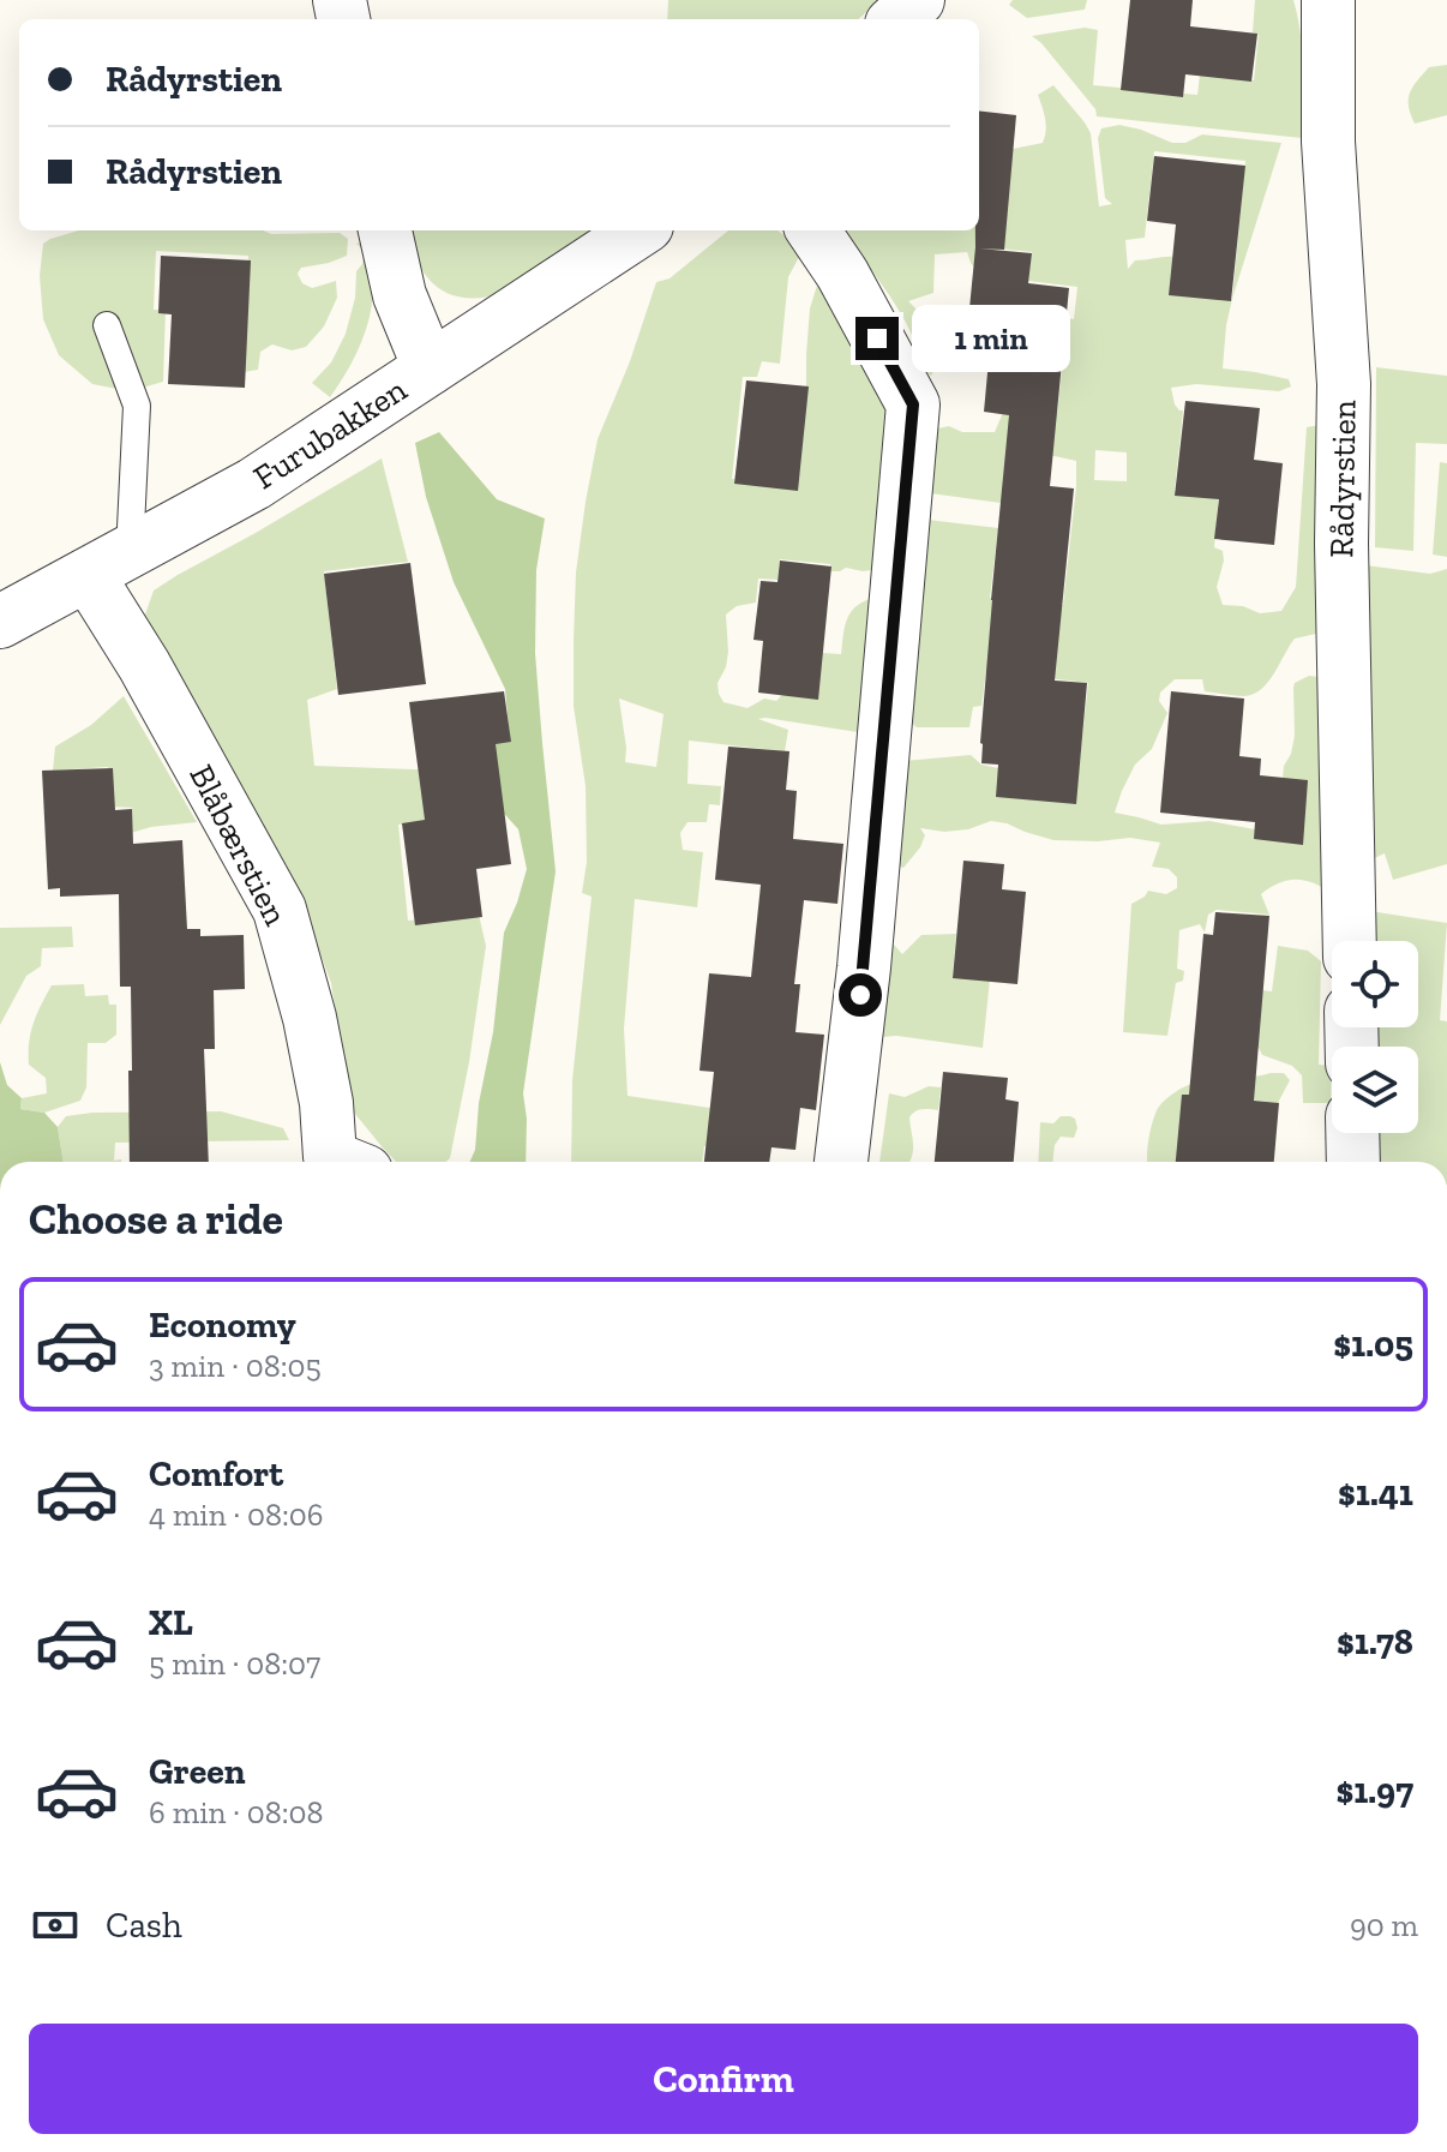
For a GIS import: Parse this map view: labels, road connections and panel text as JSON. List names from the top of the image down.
{
  "streets": {
    "street": ["Furubakken", "Rådyrstien", "Blåbærstien"]
  },
  "crossings": [
    ["Furubakken", "Blåbærstien"]
  ],
  "page": {
    "banner": ["Rådyrstien", "Rådyrstien"],
    "bubble": "1 min",
    "heading": "Choose a ride",
    "list": [
      {
        "name": "Economy",
        "note": "3 min · 08:05",
        "value": "$1.05"
      },
      {
        "name": "Comfort",
        "note": "4 min · 08:06",
        "value": "$1.41"
      },
      {
        "name": "XL",
        "note": "5 min · 08:07",
        "value": "$1.78"
      },
      {
        "name": "Green",
        "note": "6 min · 08:08",
        "value": "$1.97"
      }
    ],
    "pay": ["Cash", "90 m"],
    "buttons": "Confirm"
  }
}
